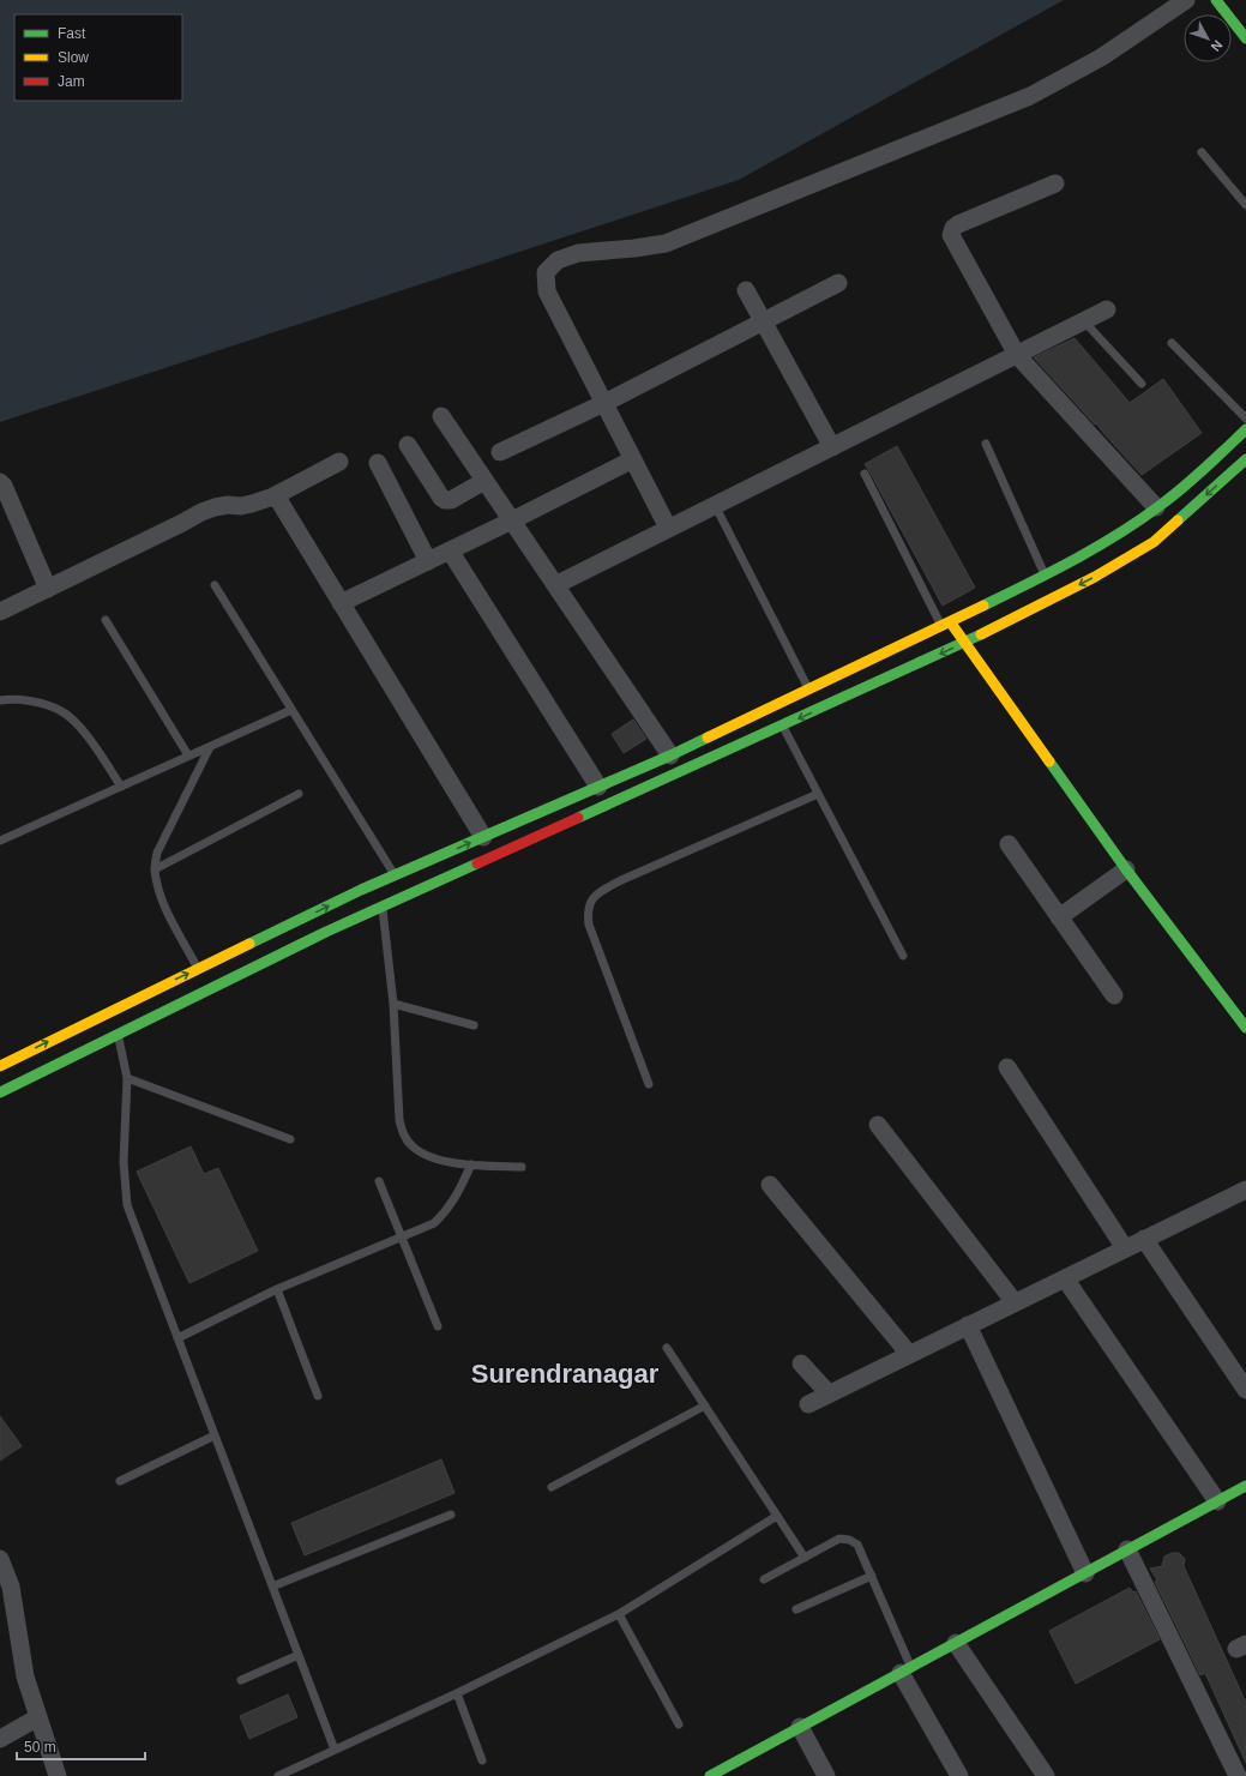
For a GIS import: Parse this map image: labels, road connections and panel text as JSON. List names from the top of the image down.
{
  "districts": ["Surendranagar"],
  "legend": ["Fast", "Slow", "Jam"],
  "scale_bar": "50 m",
  "north": "bottom right"
}
